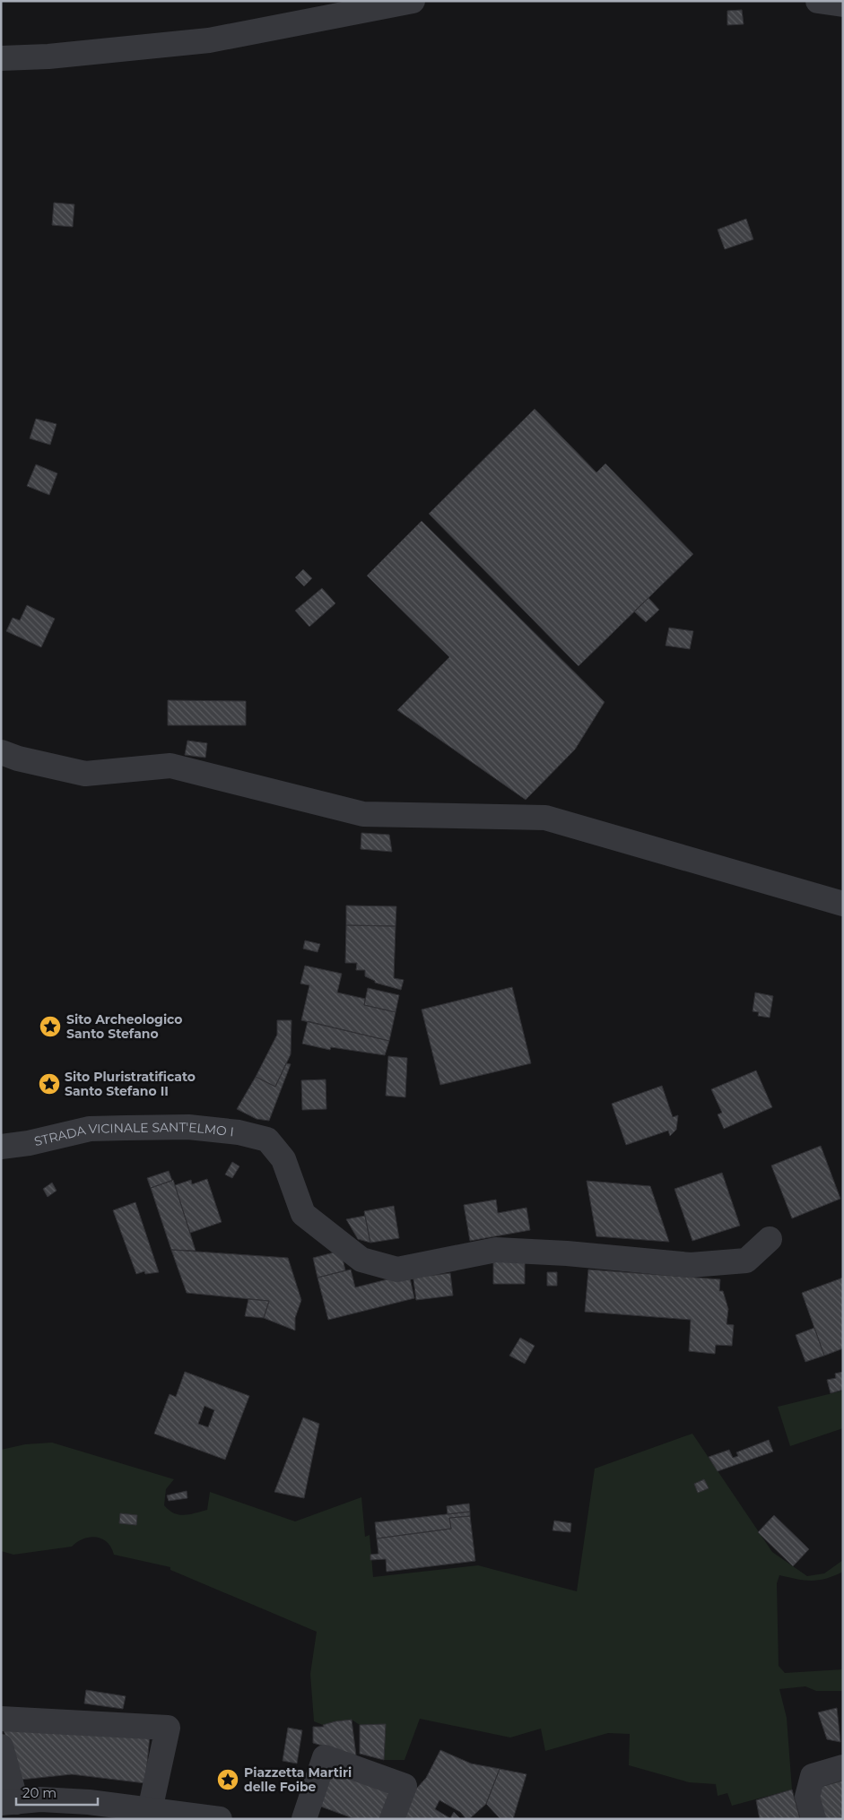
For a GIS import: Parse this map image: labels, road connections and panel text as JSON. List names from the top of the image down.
{
  "streets": {
    "street": ["STRADA VICINALE SANT'ELMO I"]
  },
  "places": {
    "place": ["Sito Archeologico Santo Stefano", "Sito Pluristratificato Santo Stefano II", "Piazzetta Martiri delle Foibe"]
  },
  "scale_bar": "20 m"
}
